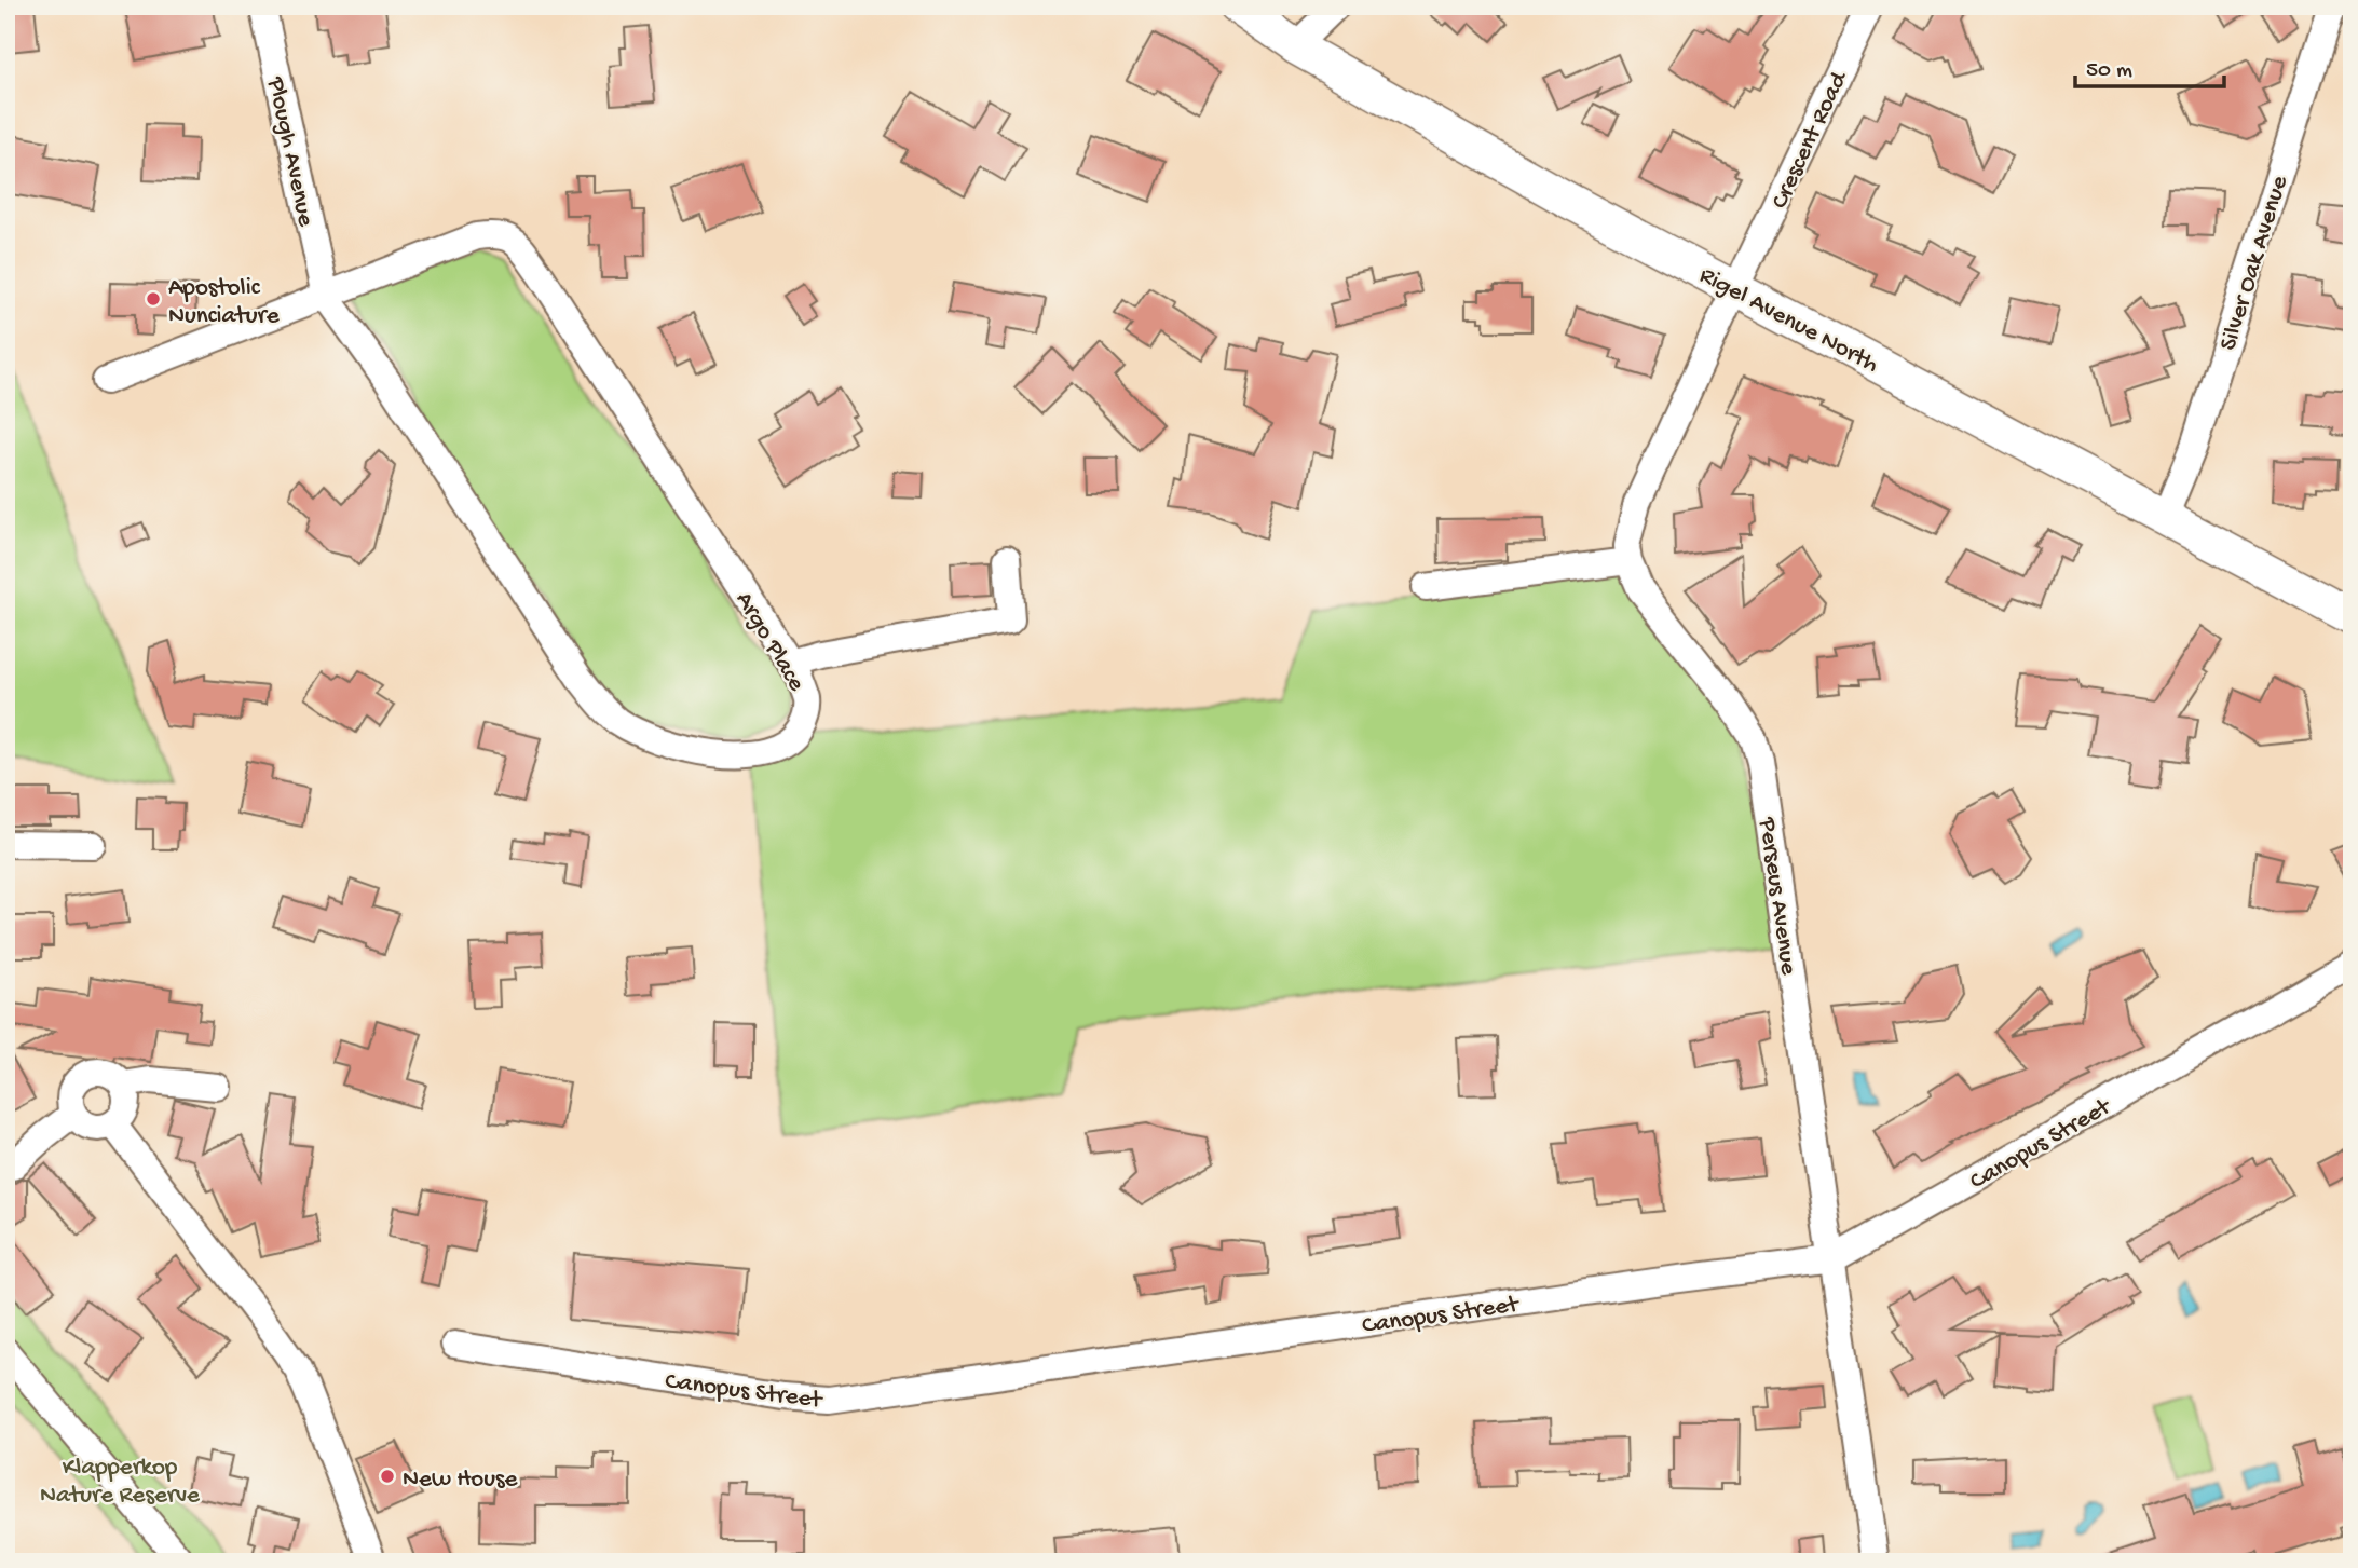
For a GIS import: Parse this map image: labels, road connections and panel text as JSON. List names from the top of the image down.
{
  "streets": {
    "main road": ["Rigel Avenue North"],
    "street": [
      "Crescent Road",
      "Plough Avenue",
      "Silver Oak Avenue",
      "Argo Place",
      "Perseus Avenue",
      "Canopus Street"
    ]
  },
  "crossings": [
    ["Crescent Road", "Rigel Avenue North"],
    ["Plough Avenue", "Argo Place"],
    ["Silver Oak Avenue", "Rigel Avenue North"],
    ["Perseus Avenue", "Canopus Street"]
  ],
  "parks": ["Klapperkop Nature Reserve"],
  "places": ["Apostolic Nunciature", "New House"],
  "scale_bar": "50 m"
}
